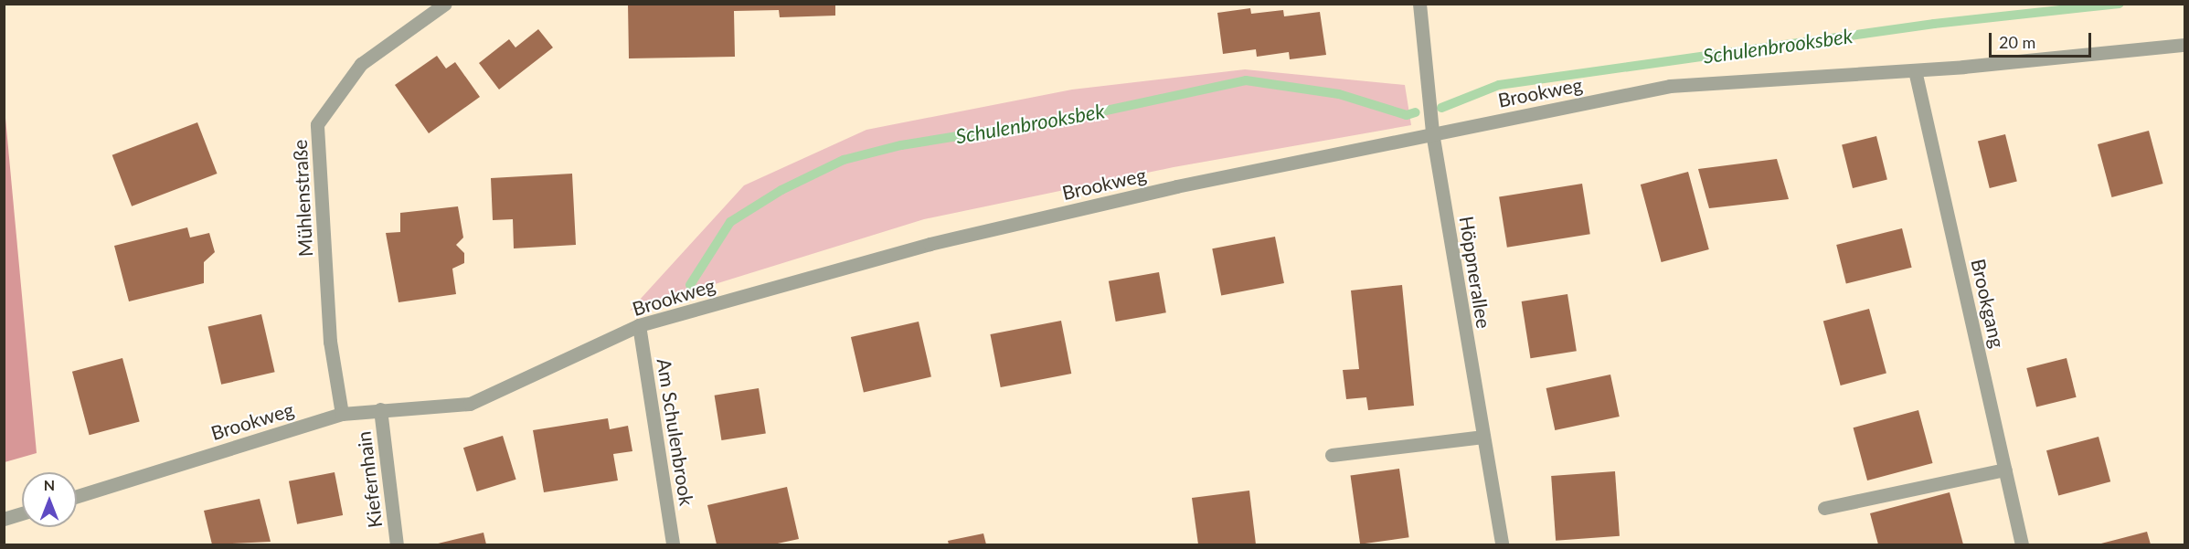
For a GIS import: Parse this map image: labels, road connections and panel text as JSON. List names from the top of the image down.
{
  "streets": {
    "street": [
      "Brookweg",
      "Mühlenstraße",
      "Höppnerallee",
      "Brookgang",
      "Am Schulenbrook",
      "Kiefernhain"
    ]
  },
  "crossings": [
    ["Brookweg", "Mühlenstraße"],
    ["Brookweg", "Höppnerallee"],
    ["Brookweg", "Brookgang"],
    ["Brookweg", "Am Schulenbrook"],
    ["Brookweg", "Kiefernhain"]
  ],
  "water": ["Schulenbrooksbek"],
  "scale_bar": "20 m",
  "north": "top"
}
